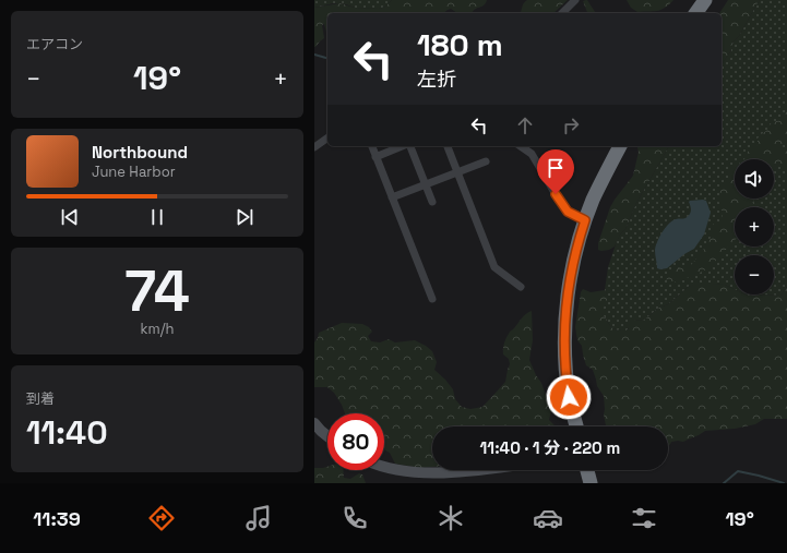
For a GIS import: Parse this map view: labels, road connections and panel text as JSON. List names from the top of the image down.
{
  "page": {
    "tile": [
      "エアコン",
      ["74", "km/h"],
      ["到着", "11:40"]
    ],
    "turn": ["180 m", "左折"],
    "heat": ["−", "19°", "+"],
    "song": ["Northbound", "June Harbor"],
    "map_buttons": ["+", "−"],
    "limit": "80",
    "trip": "11:40 · 1 分 · 220 m",
    "tabs": ["11:39", "19°"]
  }
}
